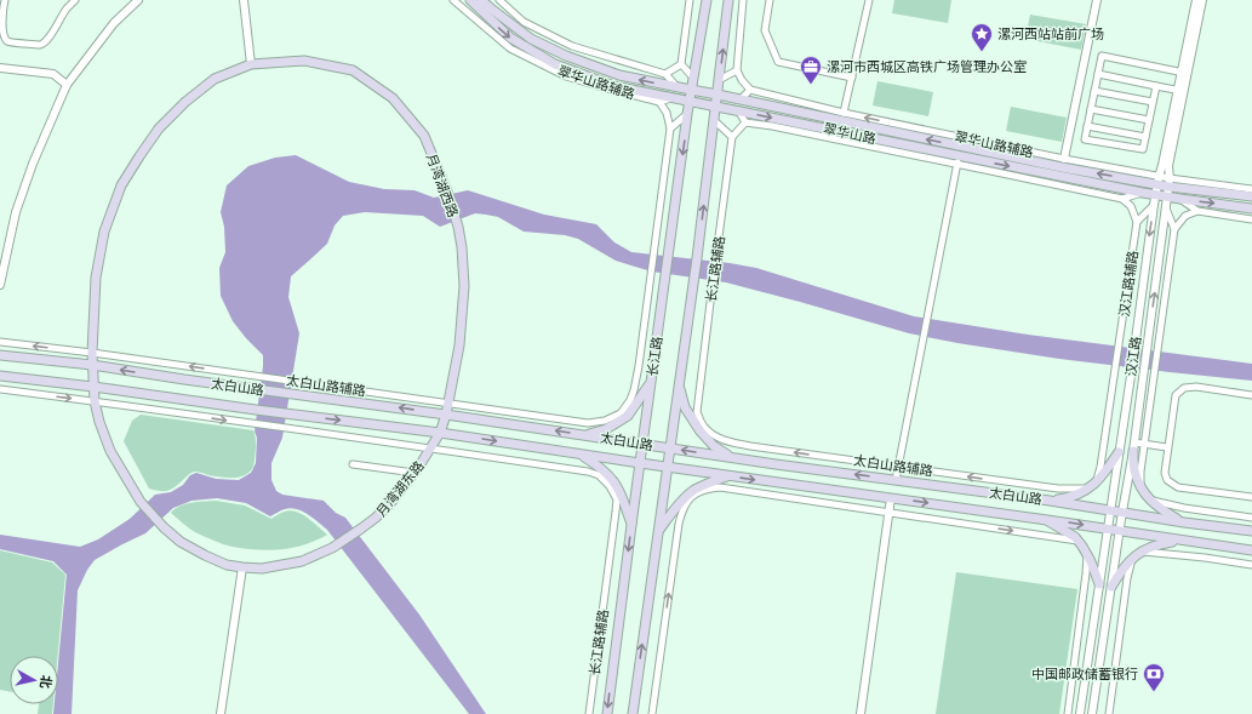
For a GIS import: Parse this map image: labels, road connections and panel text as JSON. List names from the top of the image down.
{
  "streets": {
    "main road": [
      "翠华山路",
      "月湾湖西路",
      "长江路",
      "太白山路",
      "月湾湖东路"
    ],
    "street": [
      "翠华山路辅路",
      "长江路辅路",
      "汉江路辅路",
      "汉江路",
      "太白山路辅路"
    ]
  },
  "crossings": [
    ["翠华山路辅路", "翠华山路"],
    ["翠华山路辅路", "汉江路"],
    ["翠华山路", "长江路"],
    ["翠华山路", "汉江路"],
    ["月湾湖西路", "太白山路辅路"],
    ["月湾湖西路", "太白山路"],
    ["月湾湖西路", "月湾湖东路"],
    ["长江路辅路", "太白山路辅路"],
    ["长江路辅路", "月湾湖东路"],
    ["汉江路辅路", "太白山路辅路"],
    ["长江路", "太白山路"],
    ["汉江路", "太白山路"],
    ["太白山路", "月湾湖东路"]
  ],
  "places": {
    "place": ["漯河西站站前广场"],
    "office": ["漯河市西城区高铁广场管理办公室"],
    "bank": ["中国邮政储蓄银行"]
  },
  "north": "right"
}
